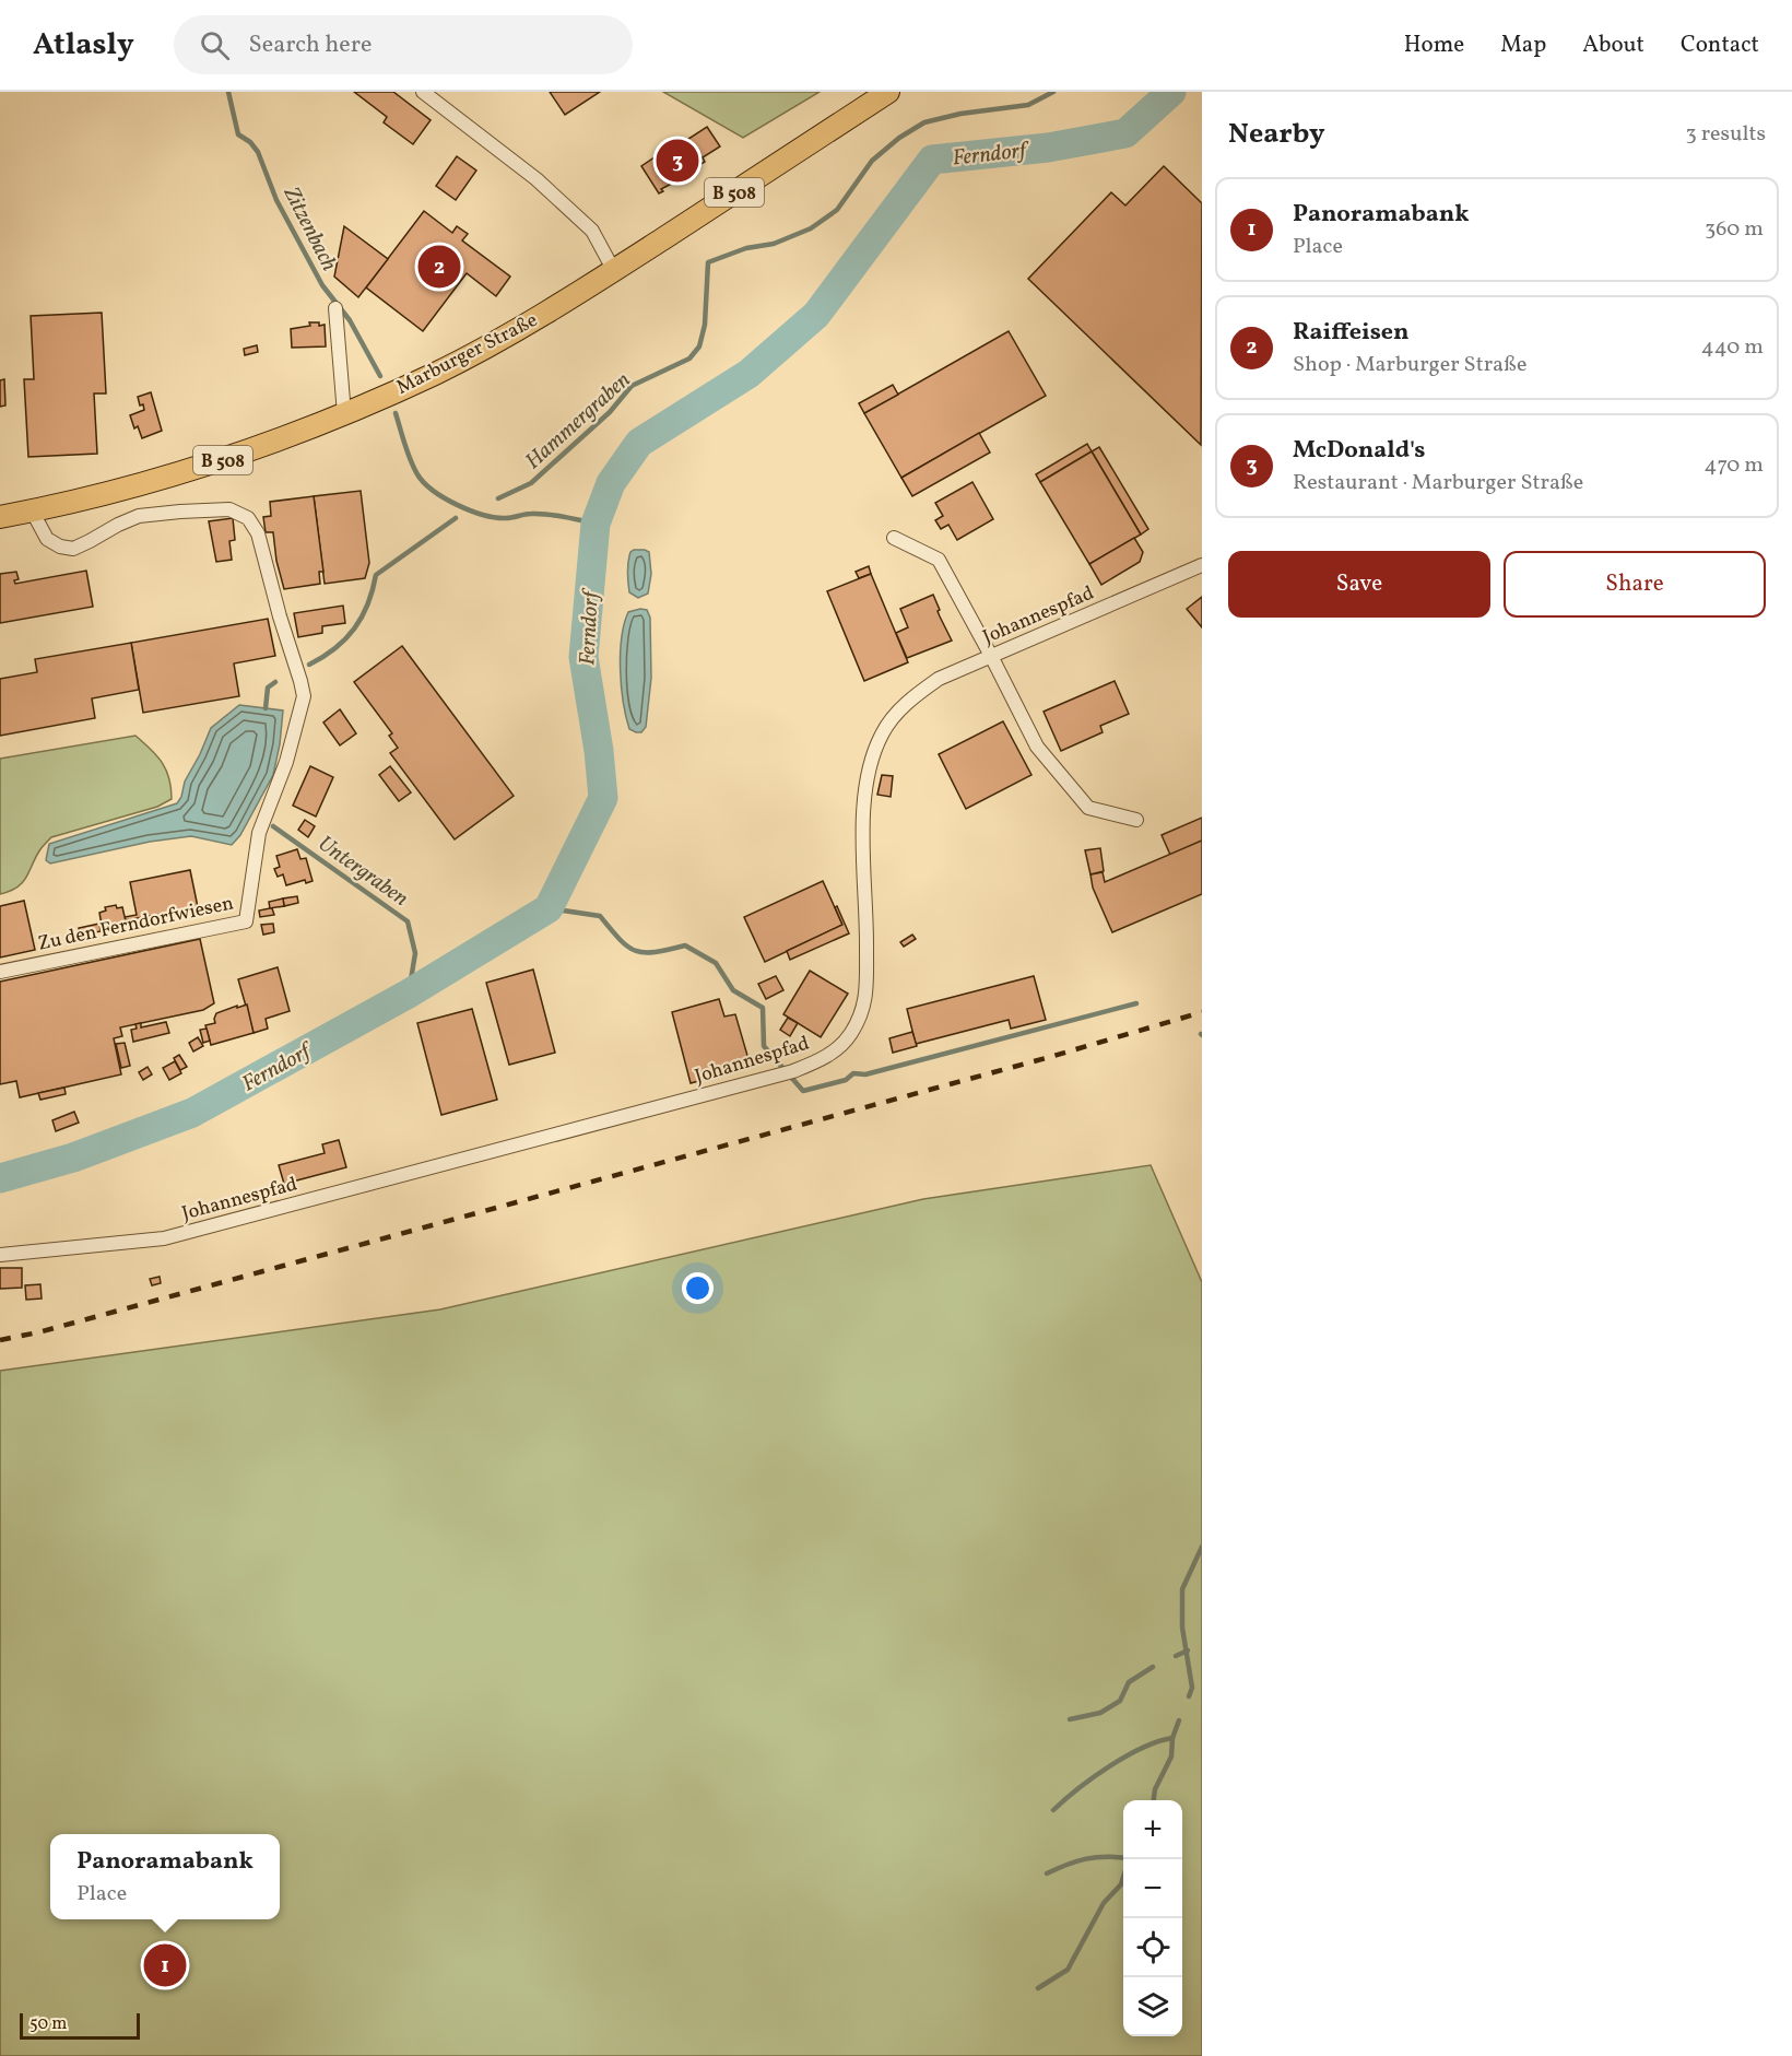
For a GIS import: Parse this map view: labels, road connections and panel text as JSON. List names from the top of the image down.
{
  "streets": {
    "main road": ["B 508", "Marburger Straße"],
    "street": ["Johannespfad", "Zu den Ferndorfwiesen"]
  },
  "crossings": [
    ["Marburger Straße", "Zu den Ferndorfwiesen"]
  ],
  "water": [
    "Ferndorf",
    "Zitzenbach",
    "Hammergraben",
    "Untergraben"
  ],
  "scale_bar": "50 m",
  "page": {
    "header": "Atlasly",
    "search": "Search here",
    "nav": [
      "Home",
      "Map",
      "About",
      "Contact"
    ],
    "heading": ["Nearby", "3 results"],
    "pins": ["3", "2", "1"],
    "list": [
      {
        "mark": "1",
        "name": "Panoramabank",
        "note": "Place",
        "value": "360 m"
      },
      {
        "mark": "2",
        "name": "Raiffeisen",
        "note": "Shop · Marburger Straße",
        "value": "440 m"
      },
      {
        "mark": "3",
        "name": "McDonald's",
        "note": "Restaurant · Marburger Straße",
        "value": "470 m"
      }
    ],
    "buttons": ["Save", "Share"],
    "map_buttons": ["+", "−"],
    "popup": ["Panoramabank", "Place"],
    "scale": "50 m"
  }
}
